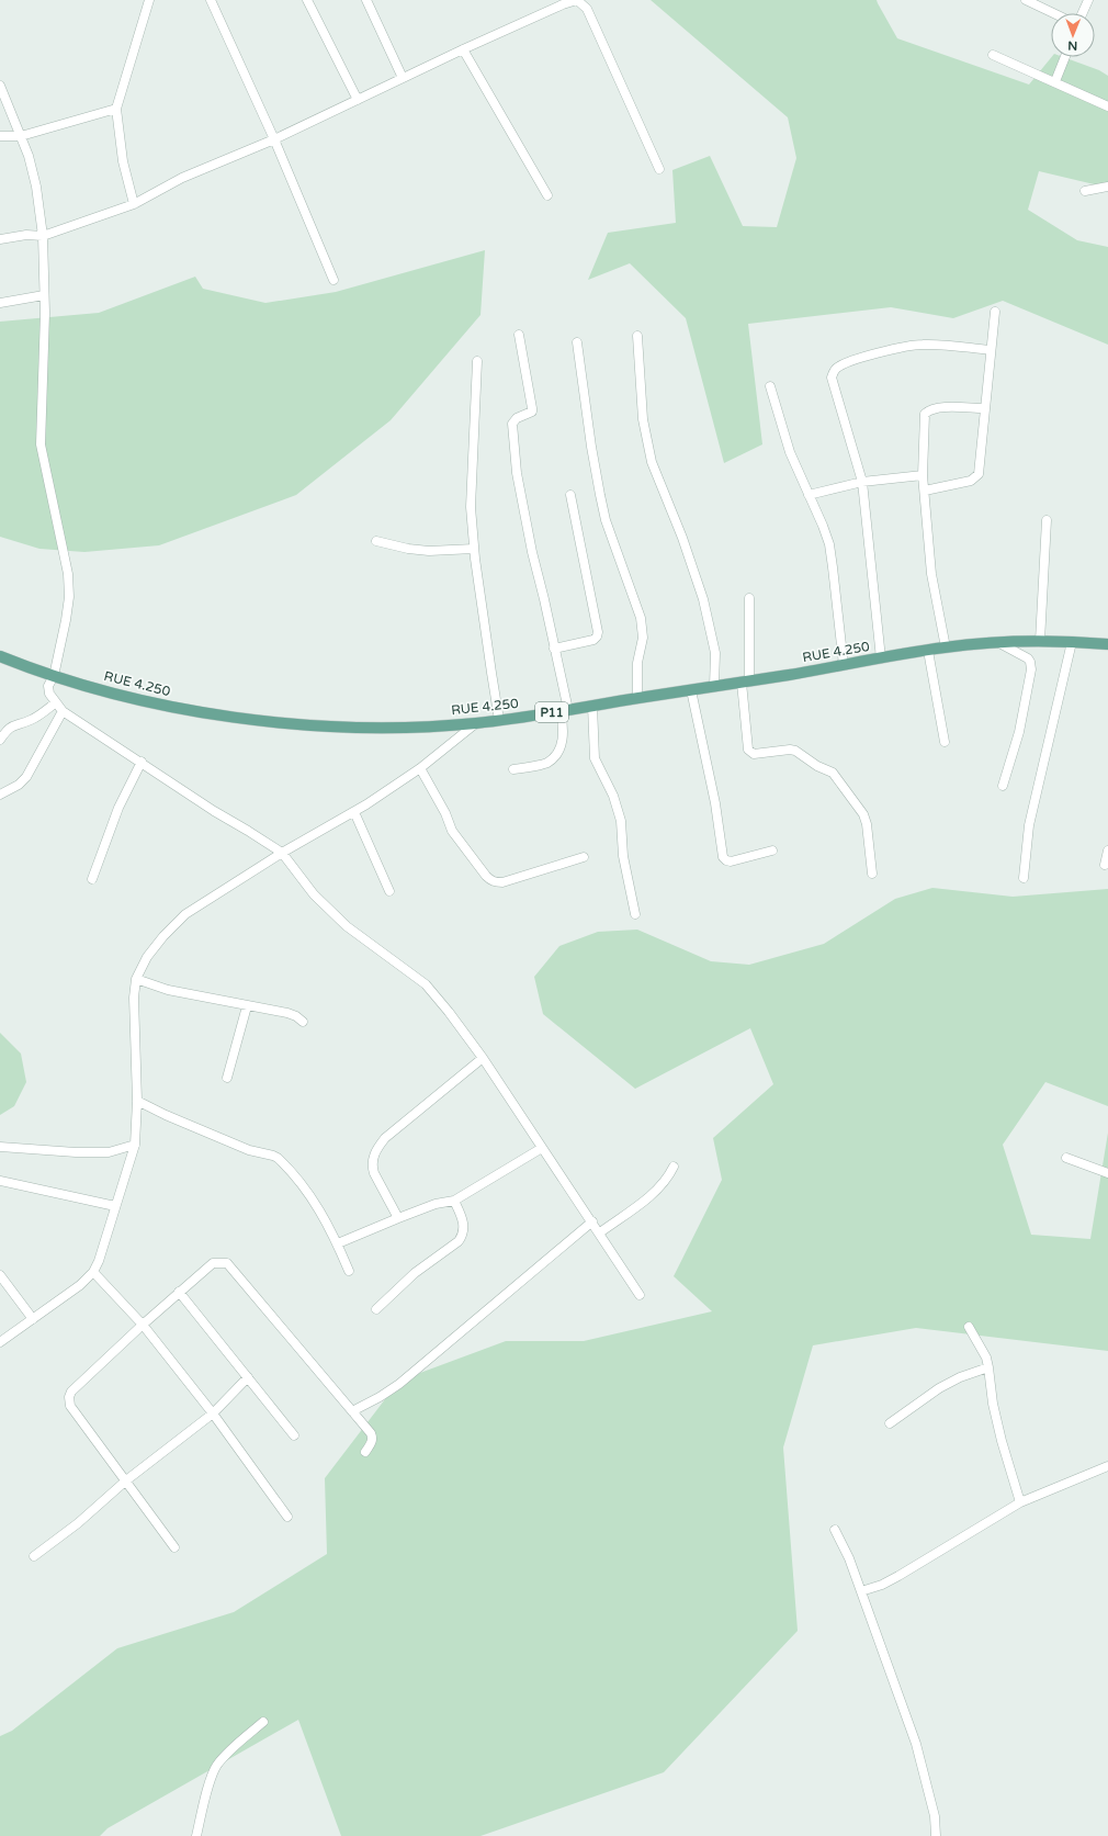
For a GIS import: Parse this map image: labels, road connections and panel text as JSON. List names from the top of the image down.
{
  "streets": {
    "main road": ["RUE 4.250", "P11"]
  },
  "north": "bottom"
}
